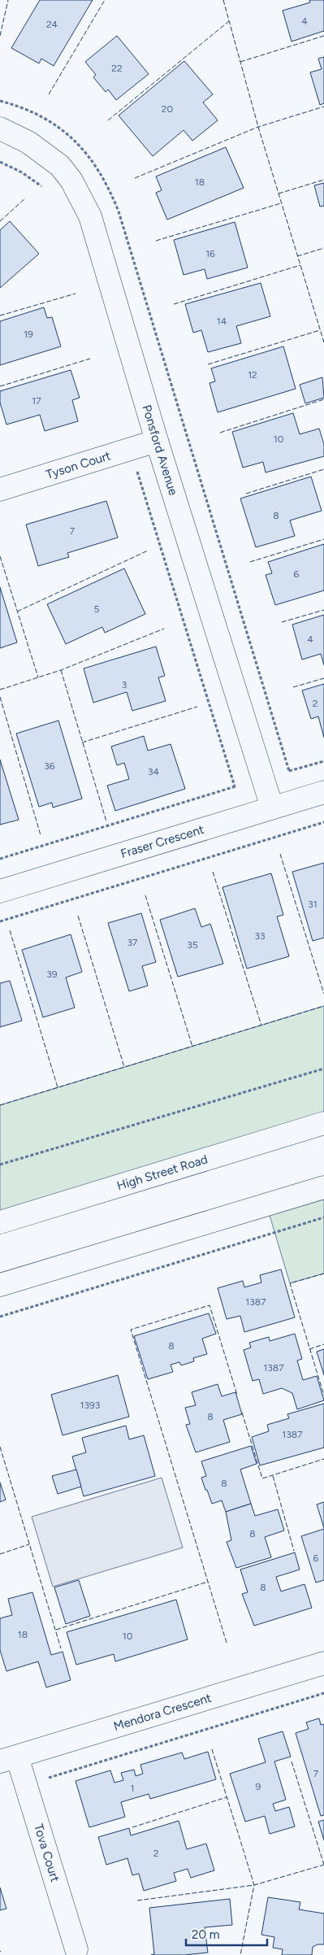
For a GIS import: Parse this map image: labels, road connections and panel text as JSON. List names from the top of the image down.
{
  "streets": {
    "street": [
      "Ponsford Avenue",
      "Tyson Court",
      "Fraser Crescent",
      "High Street Road",
      "Mendora Crescent",
      "Tova Court"
    ]
  },
  "crossings": [
    ["Ponsford Avenue", "Tyson Court"],
    ["Ponsford Avenue", "Fraser Crescent"],
    ["Mendora Crescent", "Tova Court"]
  ],
  "house_numbers": [
    "4",
    "24",
    "22",
    "20",
    "18",
    "16",
    "14",
    "19",
    "12",
    "17",
    "10",
    "8",
    "7",
    "6",
    "5",
    "4",
    "3",
    "2",
    "36",
    "34",
    "31",
    "33",
    "37",
    "35",
    "39",
    "1387",
    "8",
    "1387",
    "1393",
    "8",
    "1387",
    "8",
    "8",
    "6",
    "8",
    "18",
    "10",
    "7",
    "9",
    "1",
    "2"
  ],
  "scale_bar": "20 m"
}
